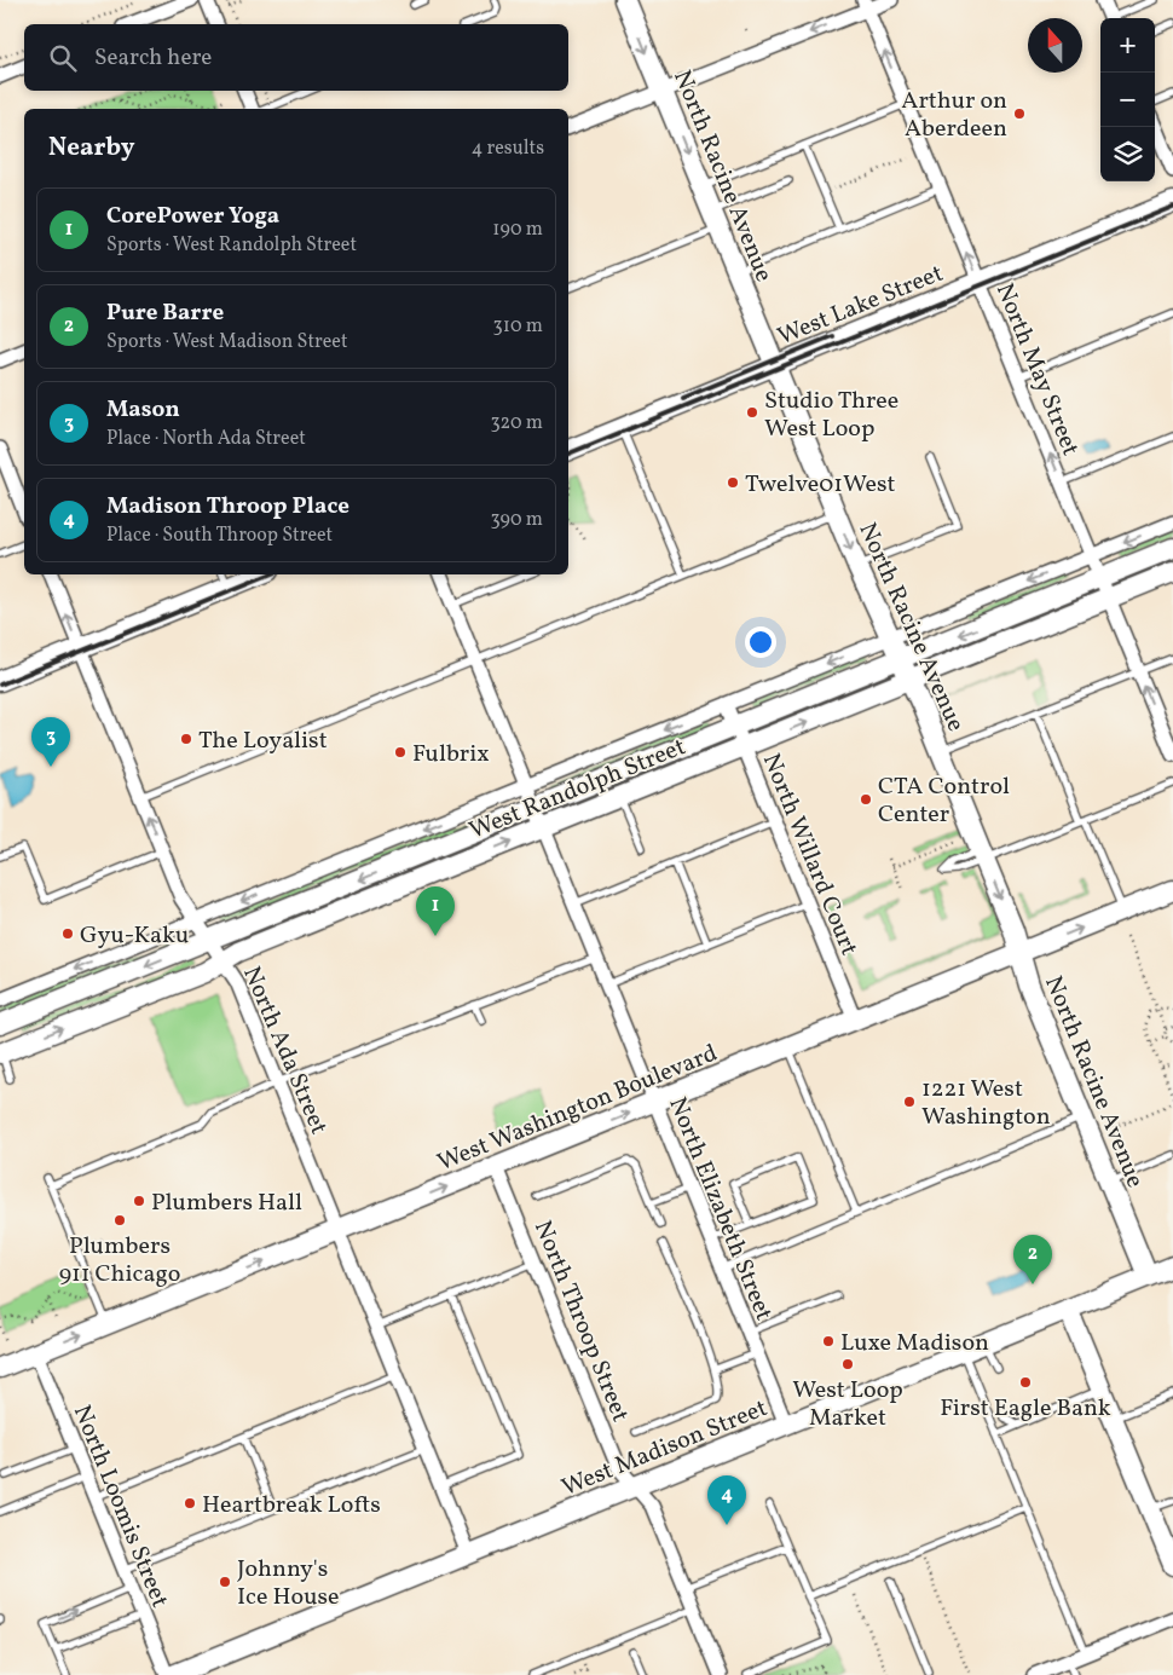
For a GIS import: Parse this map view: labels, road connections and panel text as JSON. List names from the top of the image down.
{
  "streets": {
    "street": [
      "North Racine Avenue",
      "West Lake Street",
      "North May Street",
      "West Randolph Street",
      "North Willard Court",
      "North Ada Street",
      "West Washington Boulevard",
      "North Elizabeth Street",
      "North Throop Street",
      "West Madison Street",
      "North Loomis Street"
    ]
  },
  "crossings": [
    ["North Racine Avenue", "West Lake Street"],
    ["North Racine Avenue", "West Randolph Street"],
    ["North Racine Avenue", "West Washington Boulevard"],
    ["North Racine Avenue", "West Madison Street"],
    ["West Lake Street", "North May Street"],
    ["North May Street", "West Randolph Street"],
    ["West Randolph Street", "North Willard Court"],
    ["West Randolph Street", "North Ada Street"],
    ["West Randolph Street", "North Elizabeth Street"],
    ["North Willard Court", "West Washington Boulevard"],
    ["North Ada Street", "West Washington Boulevard"],
    ["North Ada Street", "West Madison Street"],
    ["West Washington Boulevard", "North Elizabeth Street"],
    ["West Washington Boulevard", "North Throop Street"],
    ["West Washington Boulevard", "North Loomis Street"],
    ["North Elizabeth Street", "West Madison Street"],
    ["North Throop Street", "West Madison Street"]
  ],
  "one_way": ["North May Street", "West Washington Boulevard"],
  "places": [
    "Arthur on Aberdeen",
    "Studio Three West Loop",
    "Twelve01West",
    "The Loyalist",
    "Fulbrix",
    "CTA Control Center",
    "Gyu-Kaku",
    "1221 West Washington",
    "Plumbers Hall",
    "Plumbers 911 Chicago",
    "Luxe Madison",
    "West Loop Market",
    "First Eagle Bank",
    "Heartbreak Lofts",
    "Johnny's Ice House"
  ],
  "north": "top",
  "page": {
    "map_buttons": ["+", "−"],
    "search": "Search here",
    "heading": ["Nearby", "4 results"],
    "list": [
      {
        "mark": "1",
        "name": "CorePower Yoga",
        "note": "Sports · West Randolph Street",
        "value": "190 m"
      },
      {
        "mark": "2",
        "name": "Pure Barre",
        "note": "Sports · West Madison Street",
        "value": "310 m"
      },
      {
        "mark": "3",
        "name": "Mason",
        "note": "Place · North Ada Street",
        "value": "320 m"
      },
      {
        "mark": "4",
        "name": "Madison Throop Place",
        "note": "Place · South Throop Street",
        "value": "390 m"
      }
    ],
    "pins": [
      "3",
      "1",
      "2",
      "4"
    ]
  }
}
